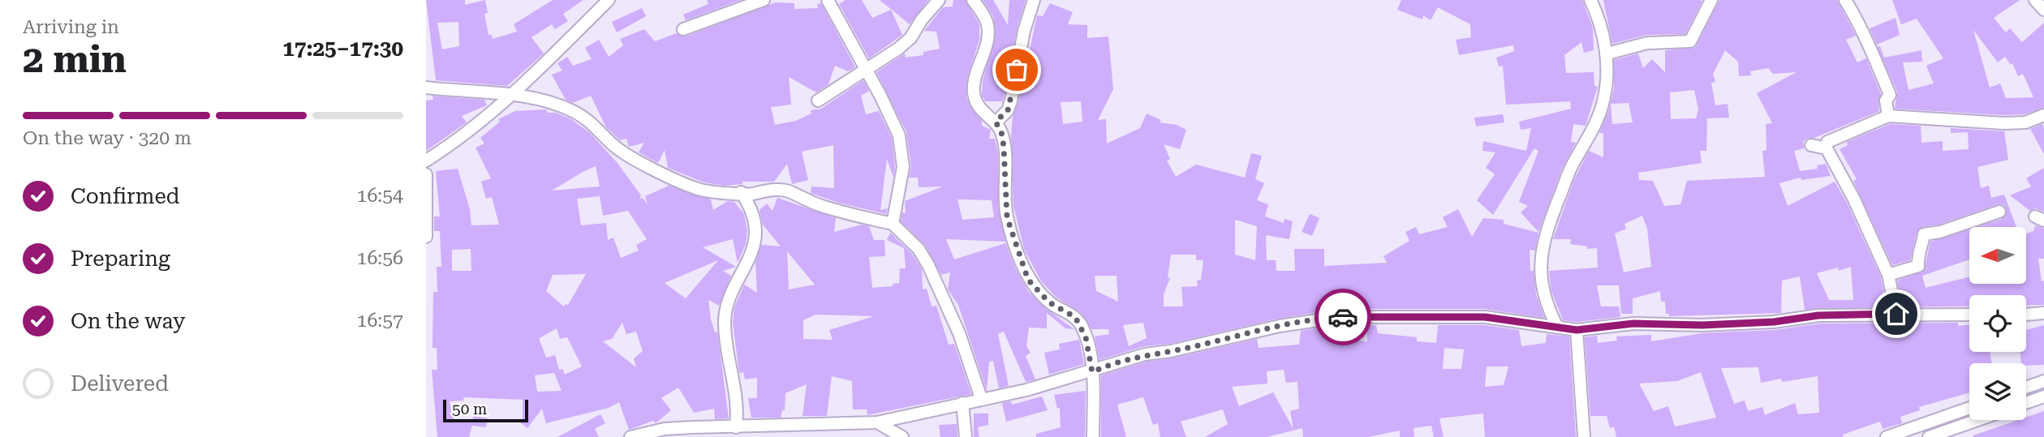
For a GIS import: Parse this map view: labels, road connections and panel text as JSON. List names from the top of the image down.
{
  "scale_bar": "50 m",
  "north": "left",
  "page": {
    "heading": ["2 min", "Arriving in", "17:25–17:30"],
    "bar": "On the way · 320 m",
    "list": [
      ["Confirmed", "16:54"],
      ["Preparing", "16:56"],
      ["On the way", "16:57"],
      "Delivered"
    ],
    "scale": "50 m"
  }
}
